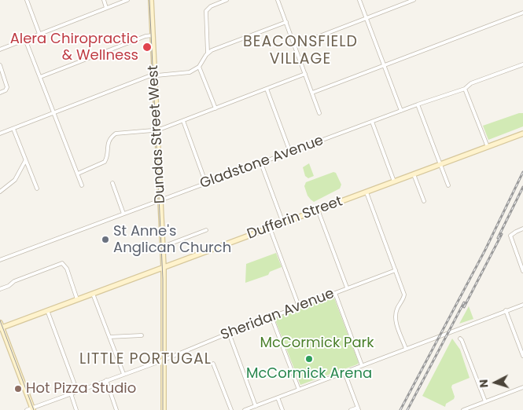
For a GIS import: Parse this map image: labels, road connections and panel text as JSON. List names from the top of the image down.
{
  "streets": {
    "main road": ["Dundas Street West", "Dufferin Street"],
    "street": ["Gladstone Avenue", "Sheridan Avenue"]
  },
  "crossings": [
    ["Dundas Street West", "Gladstone Avenue"],
    ["Dundas Street West", "Dufferin Street"],
    ["Dundas Street West", "Sheridan Avenue"]
  ],
  "districts": ["BEACONSFIELD VILLAGE", "LITTLE PORTUGAL"],
  "parks": ["McCormick Park"],
  "places": [
    "Alera Chiropractic & Wellness",
    "St Anne's Anglican Church",
    "McCormick Arena",
    "Hot Pizza Studio"
  ],
  "north": "left"
}
